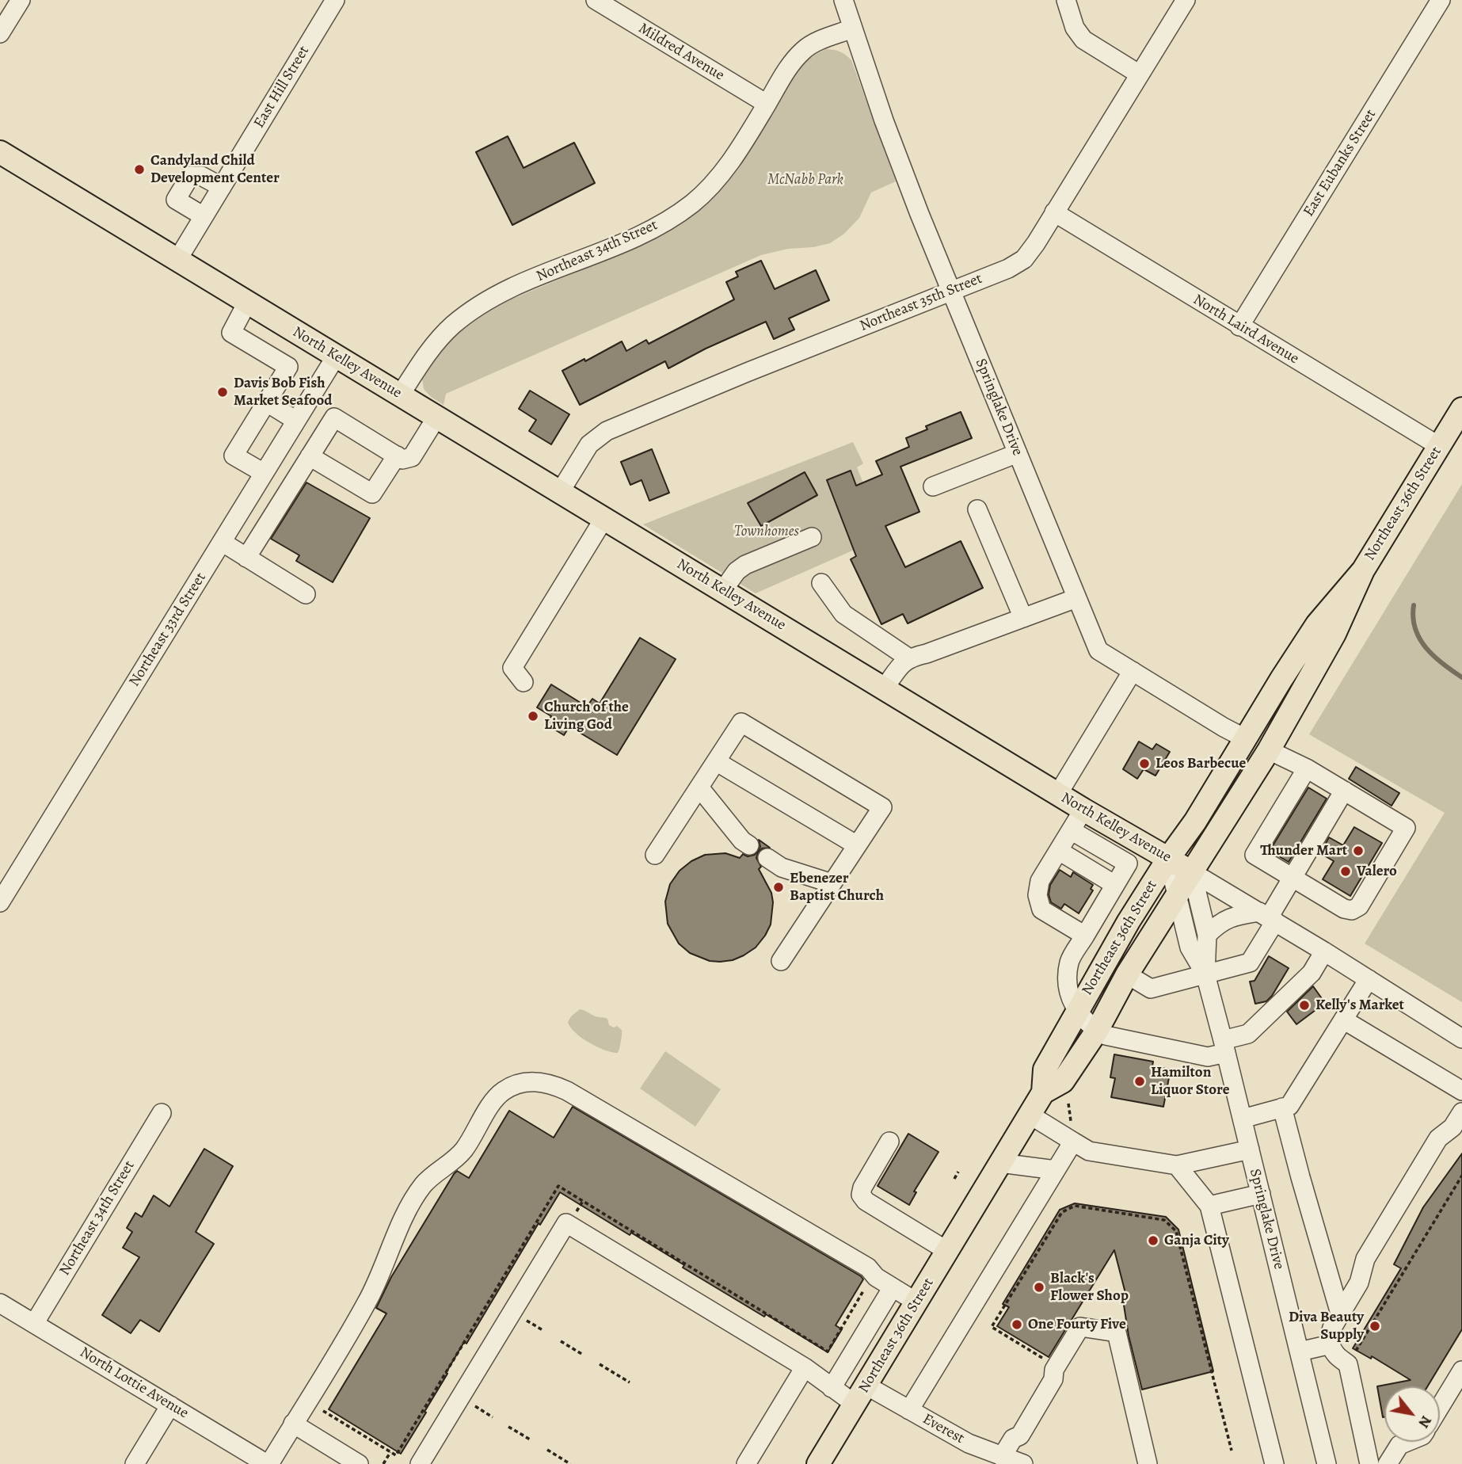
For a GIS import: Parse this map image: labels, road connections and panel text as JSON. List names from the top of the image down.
{
  "streets": {
    "main road": ["North Kelley Avenue", "Northeast 36th Street"],
    "street": [
      "Mildred Avenue",
      "East Hill Street",
      "East Eubanks Street",
      "Northeast 34th Street",
      "Northeast 35th Street",
      "North Laird Avenue",
      "Springlake Drive",
      "Northeast 33rd Street",
      "North Lottie Avenue",
      "Everest"
    ]
  },
  "crossings": [
    ["Mildred Avenue", "Northeast 34th Street"],
    ["East Hill Street", "North Kelley Avenue"],
    ["East Eubanks Street", "North Laird Avenue"],
    ["Northeast 34th Street", "North Kelley Avenue"],
    ["Northeast 34th Street", "Springlake Drive"],
    ["Northeast 34th Street", "North Lottie Avenue"],
    ["Northeast 35th Street", "North Laird Avenue"],
    ["Northeast 35th Street", "North Kelley Avenue"],
    ["Northeast 35th Street", "Springlake Drive"],
    ["North Laird Avenue", "Northeast 36th Street"],
    ["North Kelley Avenue", "Springlake Drive"],
    ["North Kelley Avenue", "Northeast 36th Street"],
    ["North Kelley Avenue", "Northeast 33rd Street"],
    ["Springlake Drive", "Northeast 36th Street"],
    ["Northeast 36th Street", "Everest"]
  ],
  "parks": ["McNabb Park", "Townhomes"],
  "places": [
    "Candyland Child Development Center",
    "Davis Bob Fish Market Seafood",
    "Church of the Living God",
    "Leos Barbecue",
    "Thunder Mart",
    "Valero",
    "Ebenezer Baptist Church",
    "Kelly's Market",
    "Hamilton Liquor Store",
    "Ganja City",
    "Black's Flower Shop",
    "One Fourty Five",
    "Diva Beauty Supply"
  ],
  "north": "bottom right"
}
